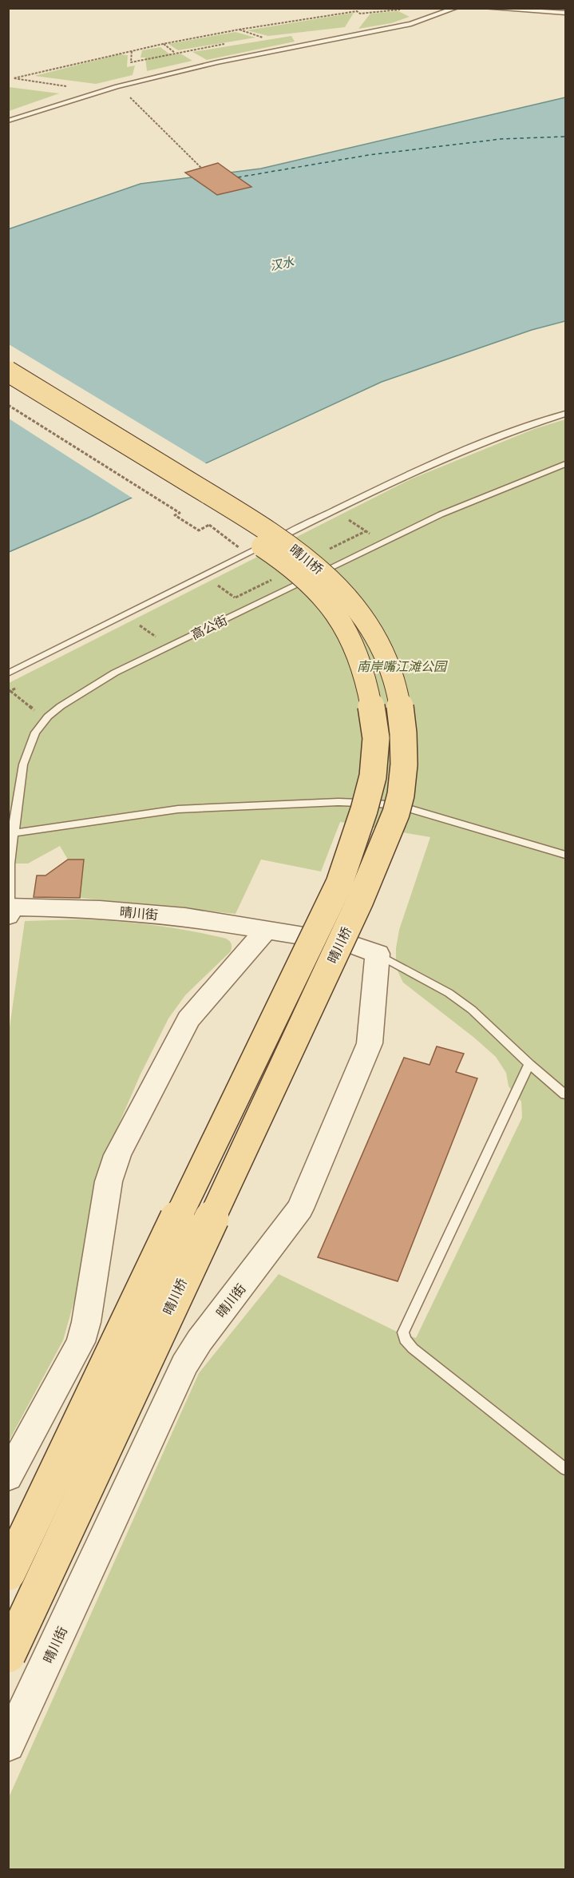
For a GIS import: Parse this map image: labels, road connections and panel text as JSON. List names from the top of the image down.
{
  "streets": {
    "main road": ["晴川桥"],
    "street": ["晴川街"],
    "lane": ["高公街"]
  },
  "crossings": [
    ["高公街", "晴川街"]
  ],
  "water": ["汉水"],
  "parks": ["南岸嘴江滩公园"]
}
